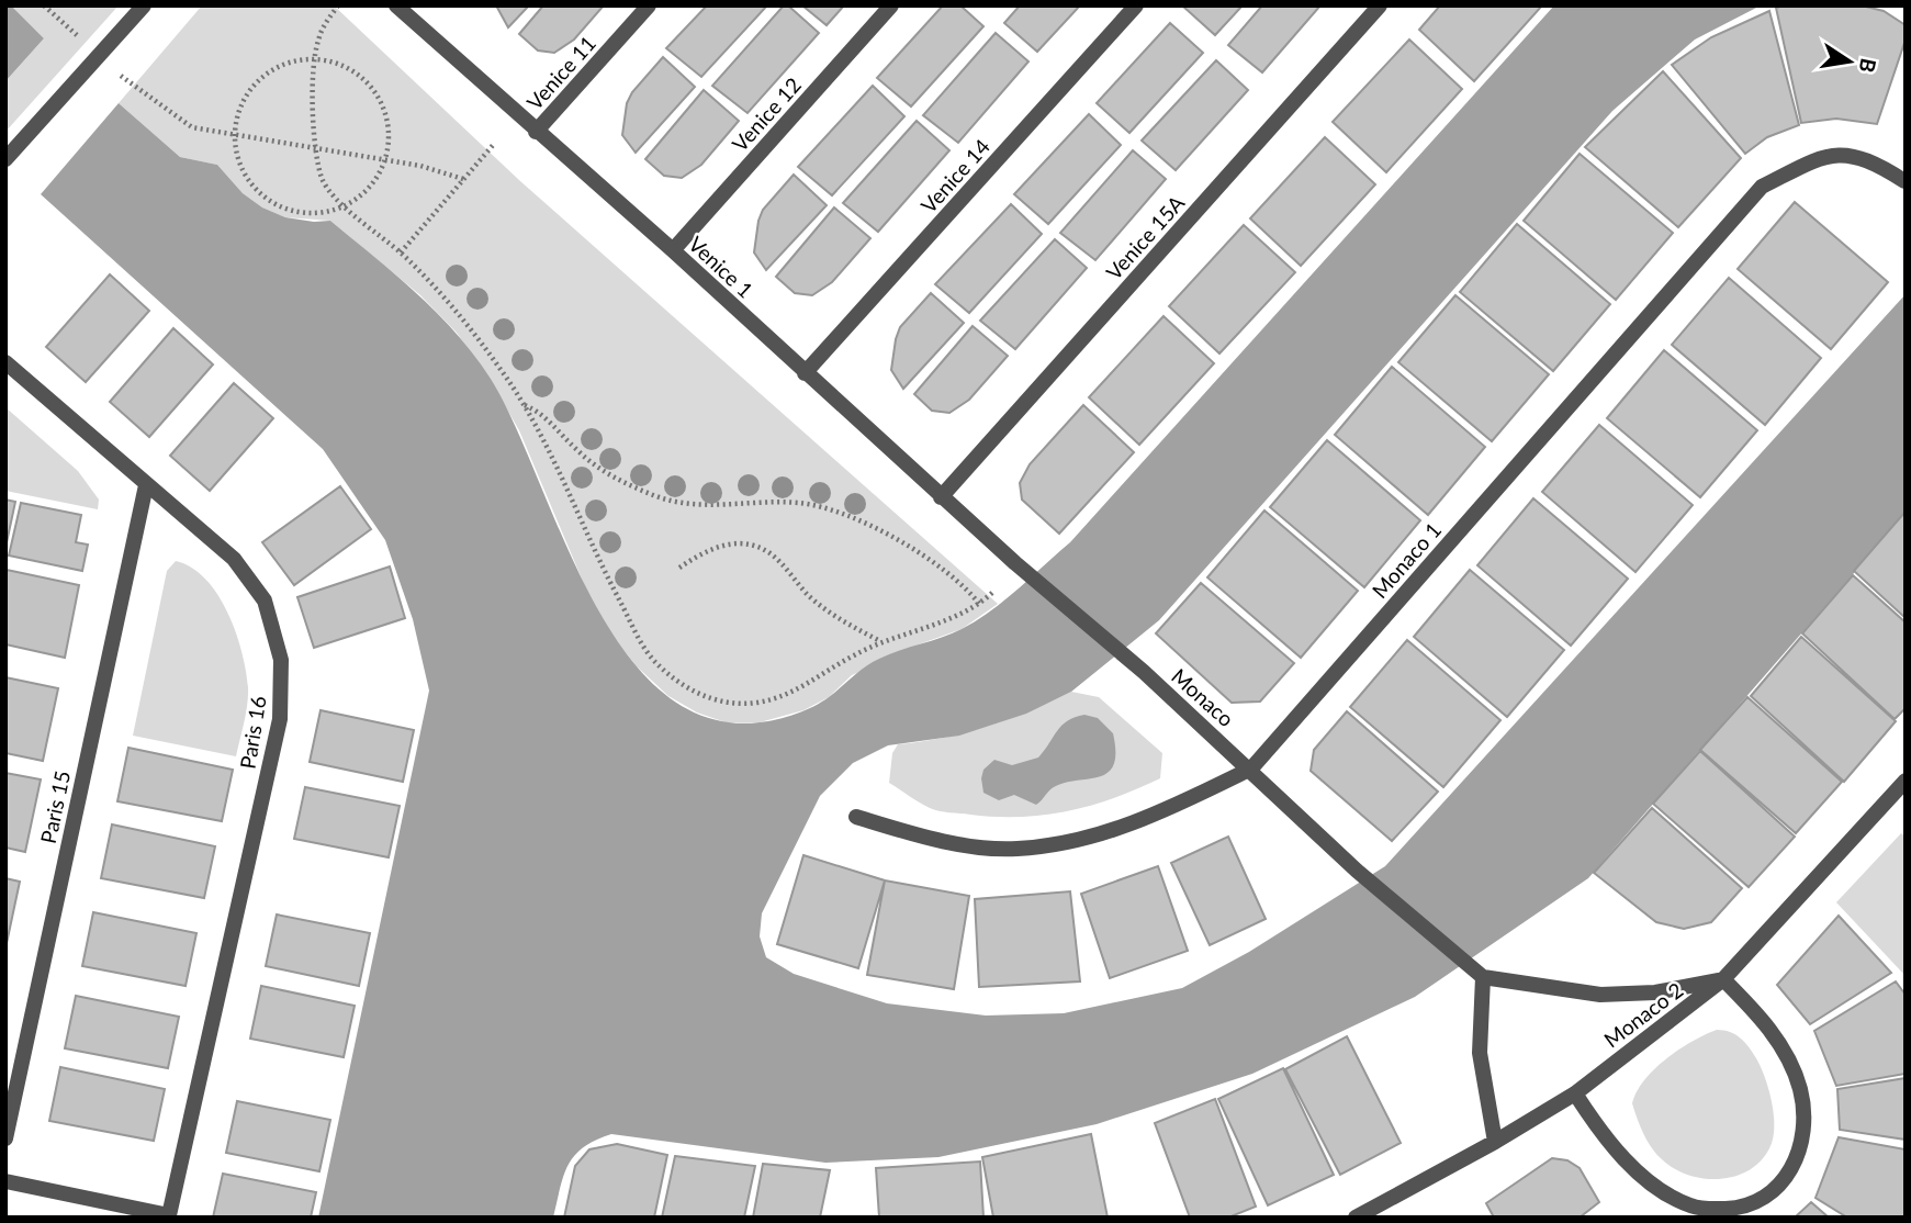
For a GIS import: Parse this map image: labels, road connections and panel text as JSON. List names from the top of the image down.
{
  "streets": {
    "lane": [
      "Venice 11",
      "Venice 12",
      "Venice 14",
      "Venice 15A",
      "Venice 1",
      "Monaco 1",
      "Monaco",
      "Paris 16",
      "Paris 15",
      "Monaco 2"
    ]
  },
  "crossings": [
    ["Venice 11", "Venice 1"],
    ["Venice 12", "Venice 1"],
    ["Venice 14", "Venice 1"],
    ["Venice 15A", "Venice 1"],
    ["Venice 1", "Monaco"],
    ["Monaco 1", "Monaco"],
    ["Paris 16", "Paris 15"]
  ],
  "north": "right"
}
